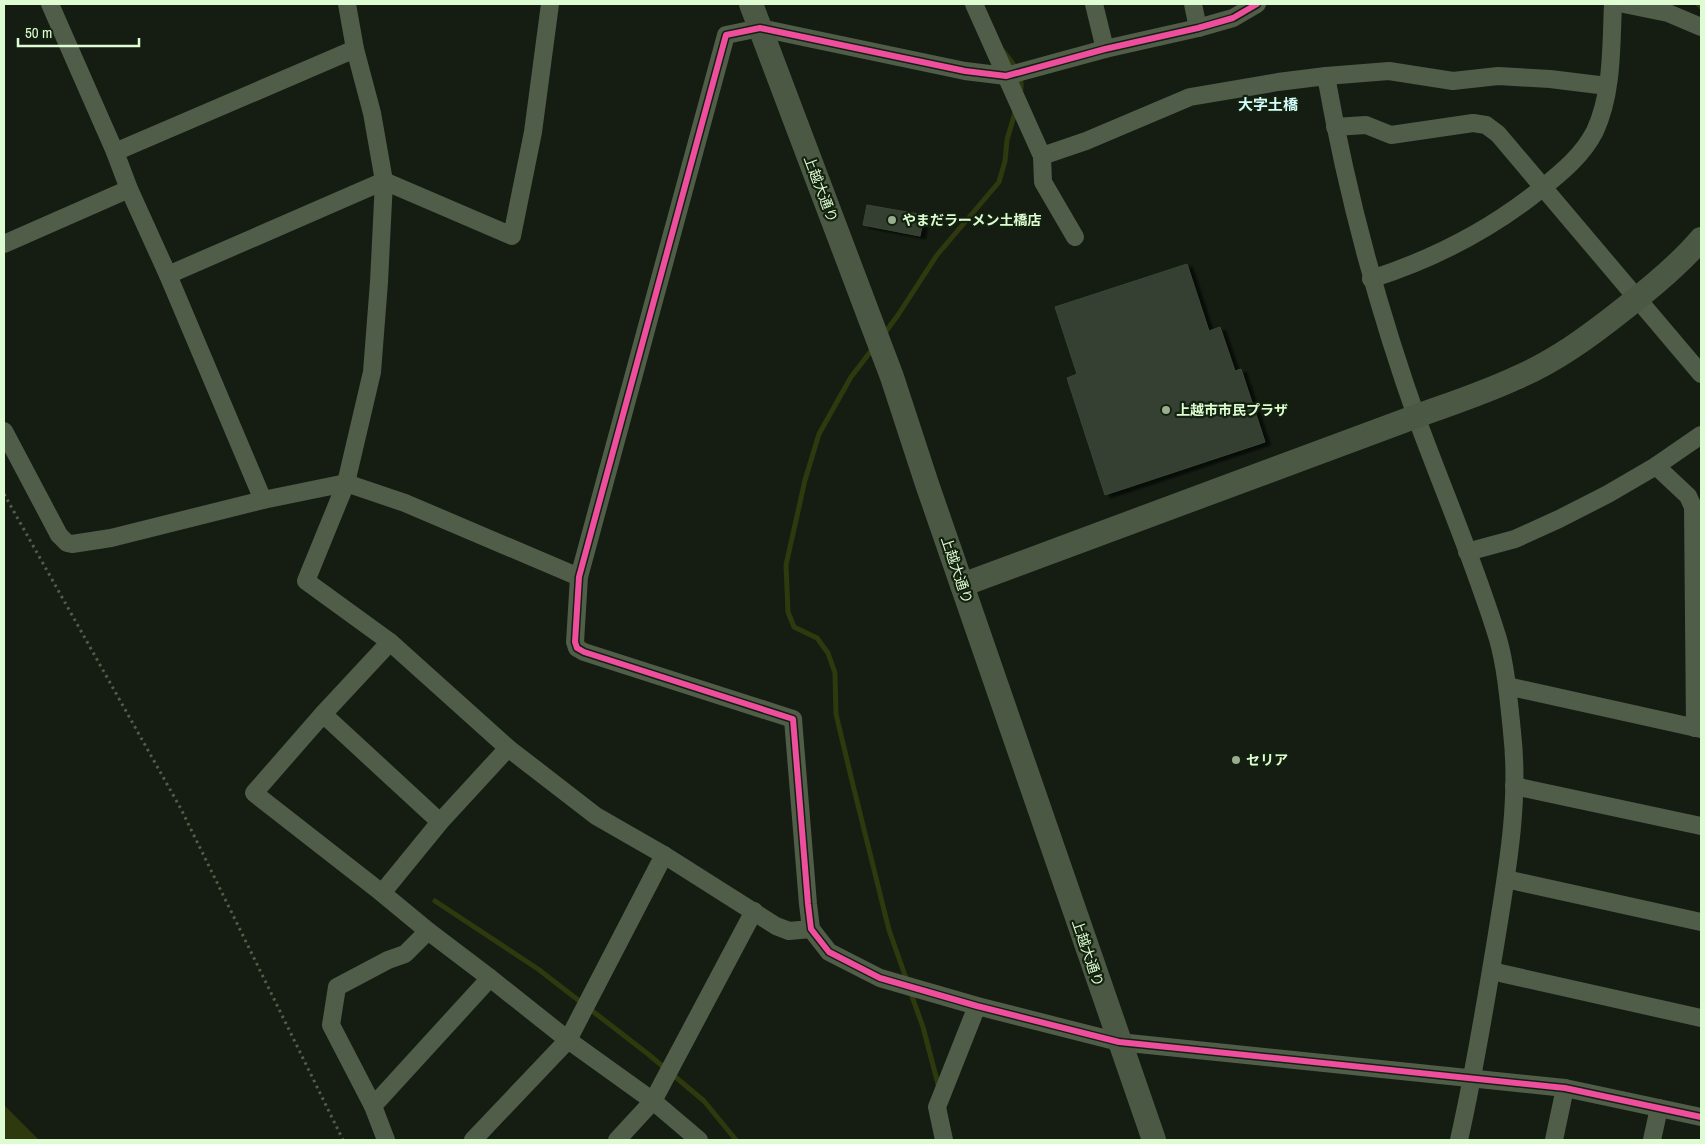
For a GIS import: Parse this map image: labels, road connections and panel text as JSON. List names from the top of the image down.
{
  "streets": {
    "main road": ["上越大通り"]
  },
  "districts": ["大字土橋"],
  "places": ["やまだラーメン土橋店", "上越市市民プラザ", "セリア"],
  "scale_bar": "50 m"
}
